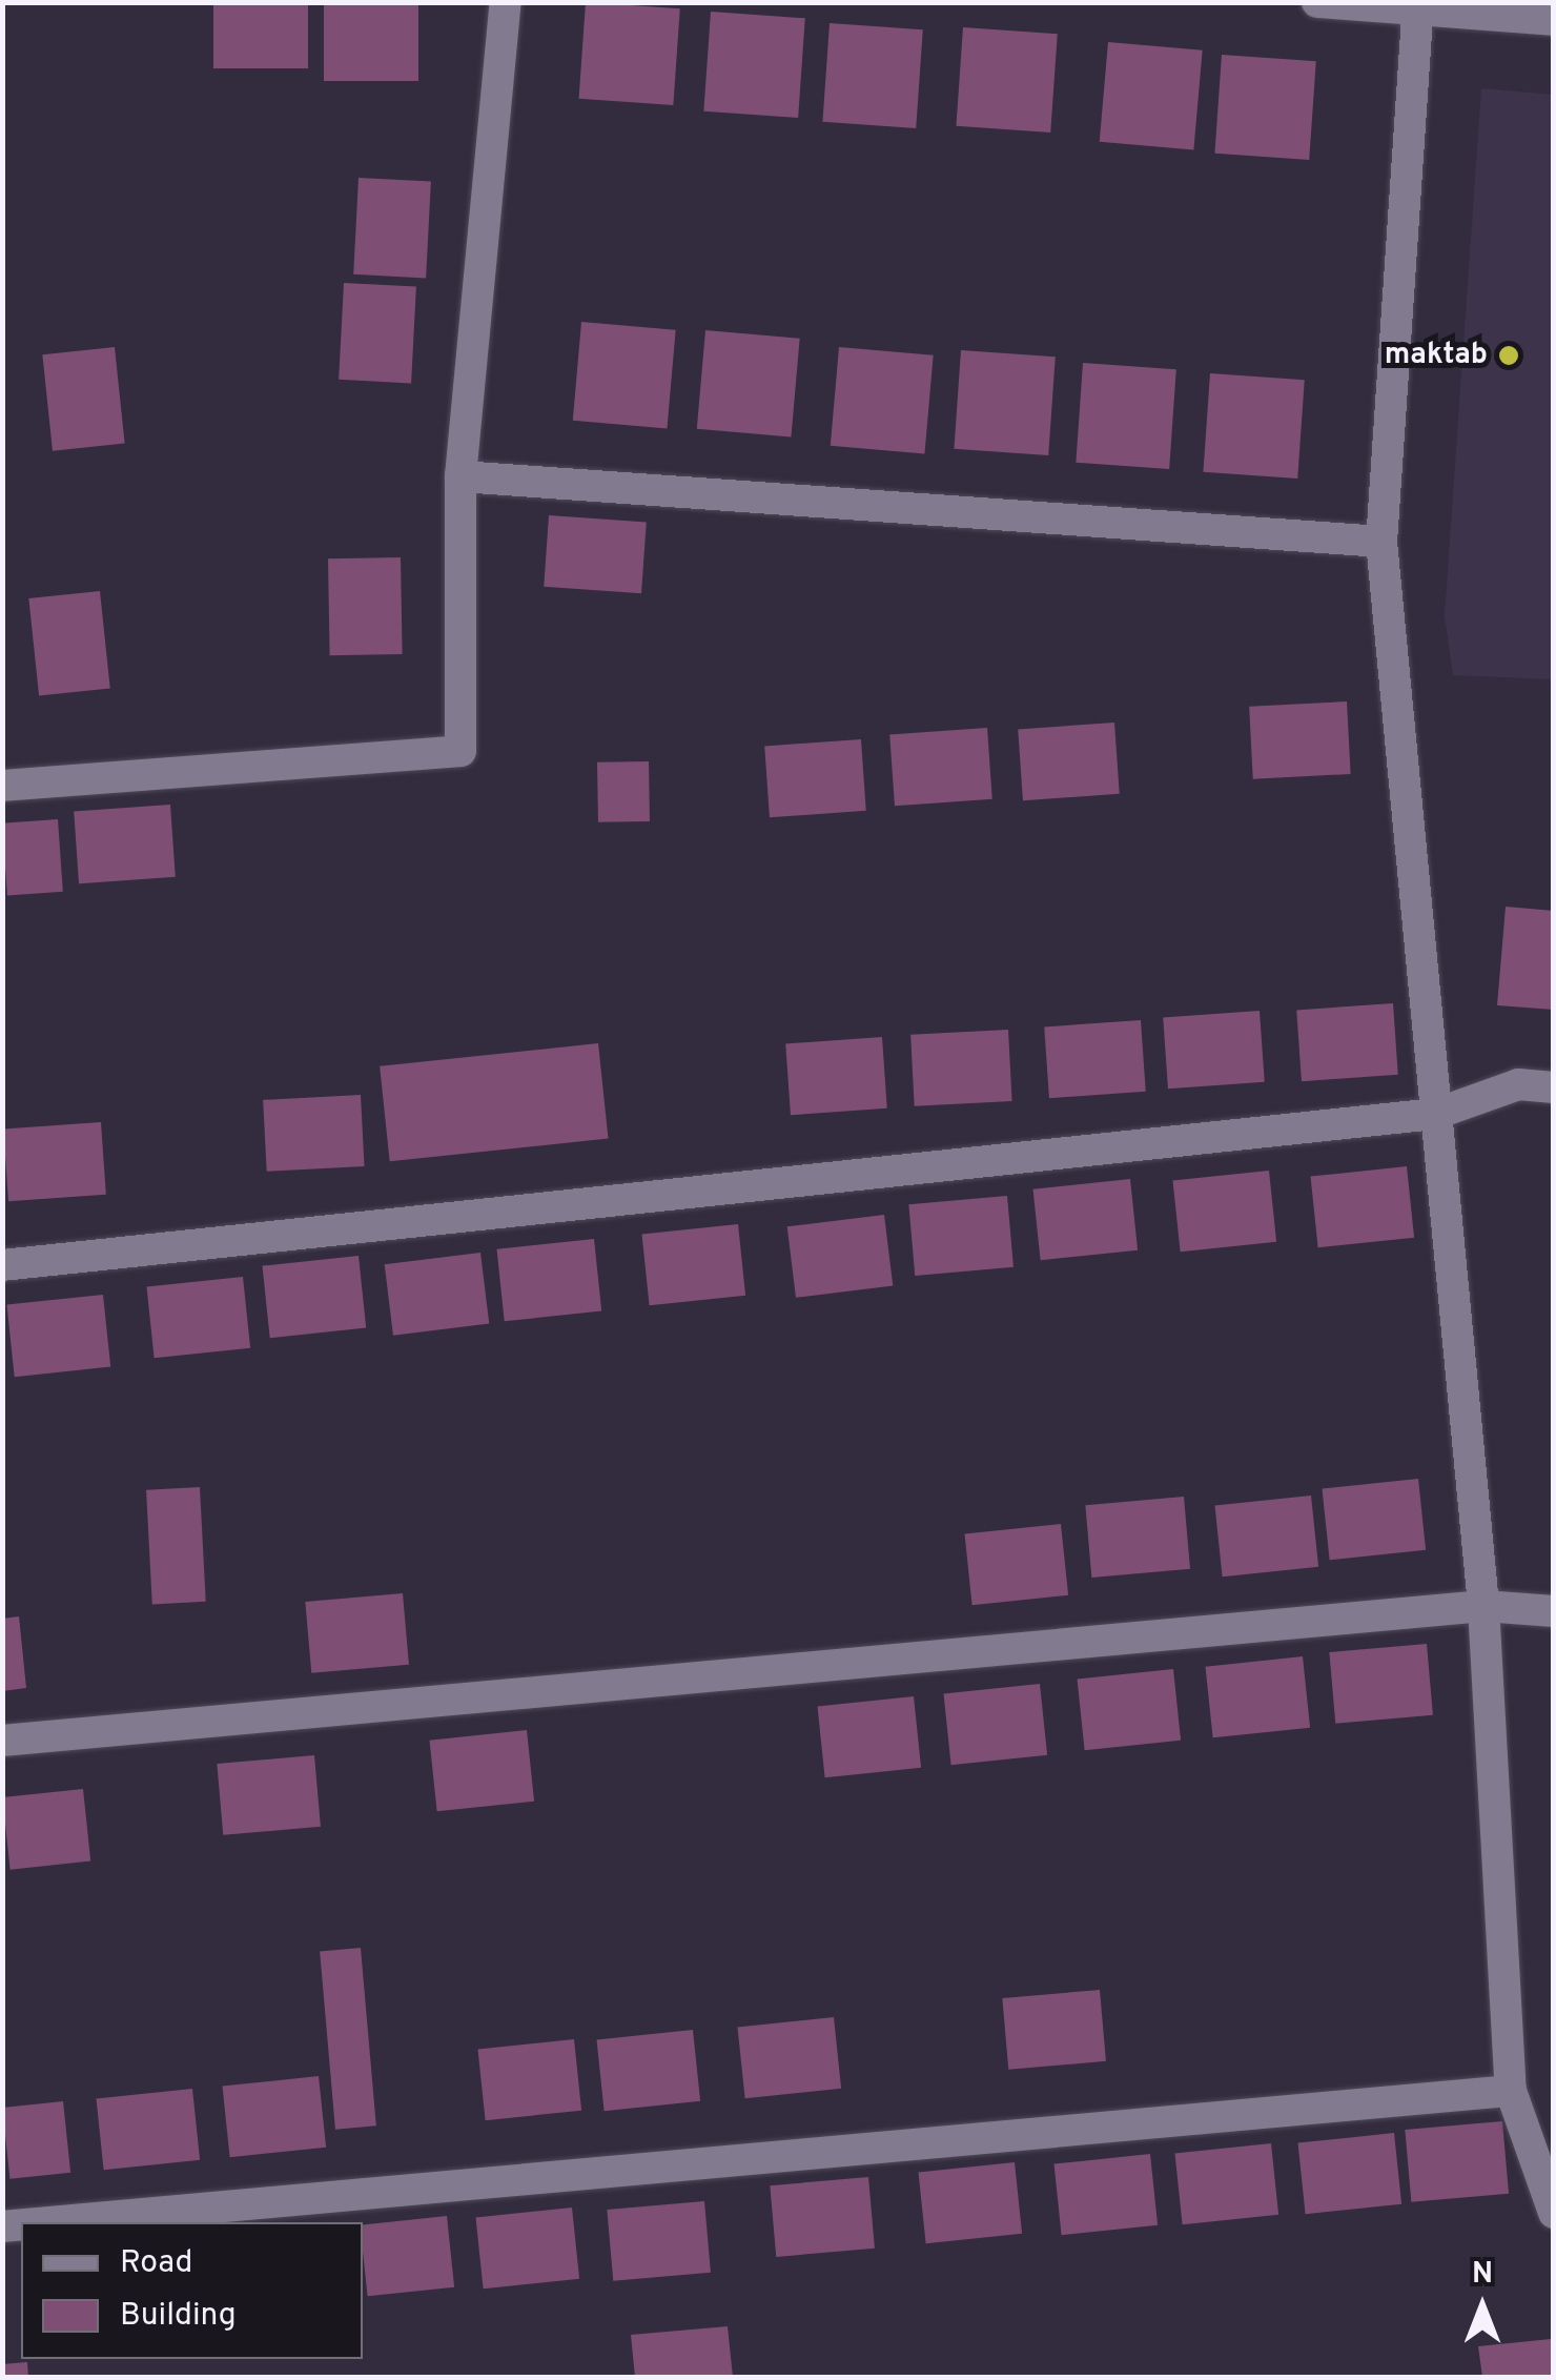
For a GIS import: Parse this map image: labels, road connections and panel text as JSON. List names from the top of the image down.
{
  "places": ["maktab"],
  "legend": ["Road", "Building"],
  "north": "top"
}
